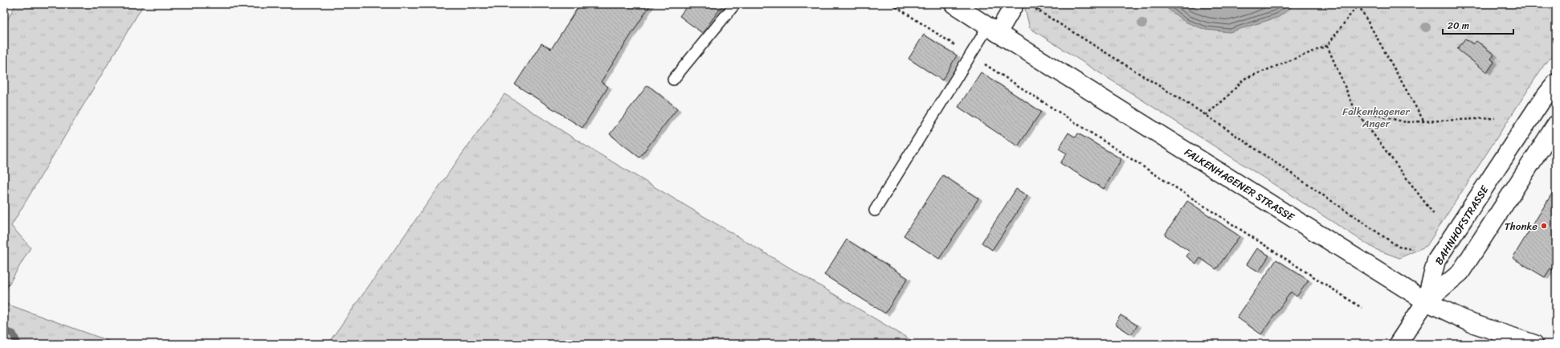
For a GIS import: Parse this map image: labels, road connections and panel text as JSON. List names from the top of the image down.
{
  "streets": {
    "main road": ["FALKENHAGENER STRASSE", "BAHNHOFSTRASSE"]
  },
  "crossings": [
    ["FALKENHAGENER STRASSE", "BAHNHOFSTRASSE"]
  ],
  "parks": ["Falkenhagener Anger"],
  "places": ["Thonke"],
  "scale_bar": "20 m"
}
